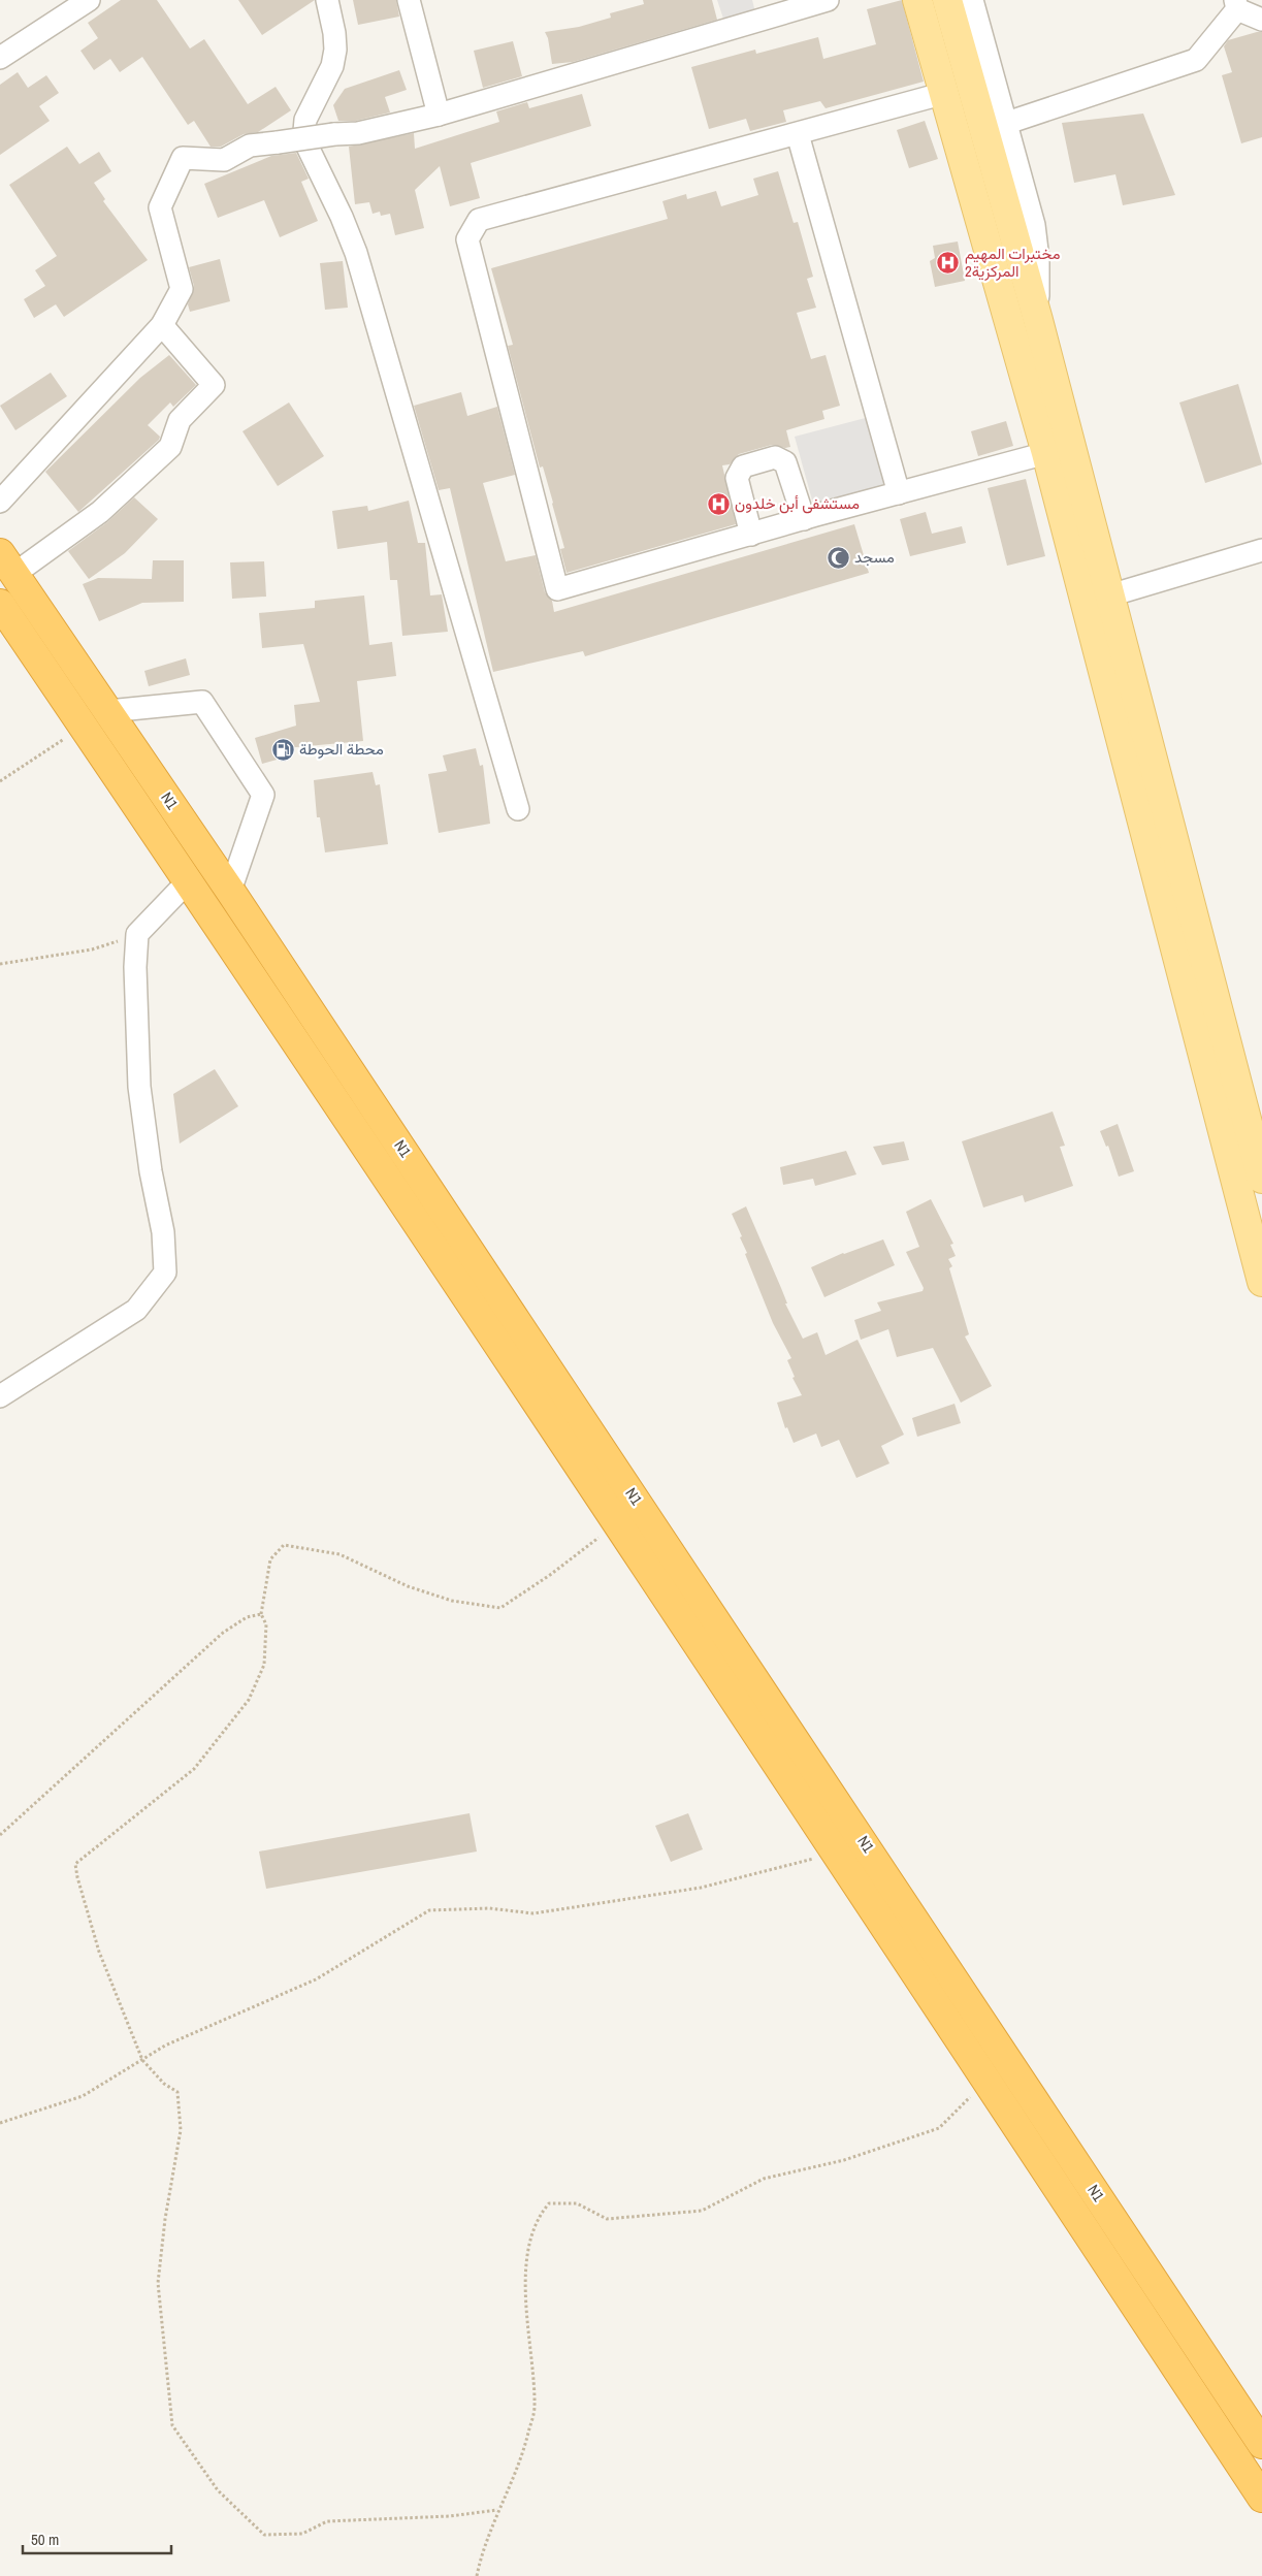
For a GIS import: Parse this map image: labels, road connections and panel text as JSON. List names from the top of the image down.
{
  "streets": {
    "highway": ["N1"]
  },
  "places": {
    "hospital": ["مختبرات المهيم المركزية2", "مستشفى أبن خلدون"],
    "mosque": ["مسجد"],
    "fuel station": ["محطة الحوطة"]
  },
  "scale_bar": "50 m"
}
